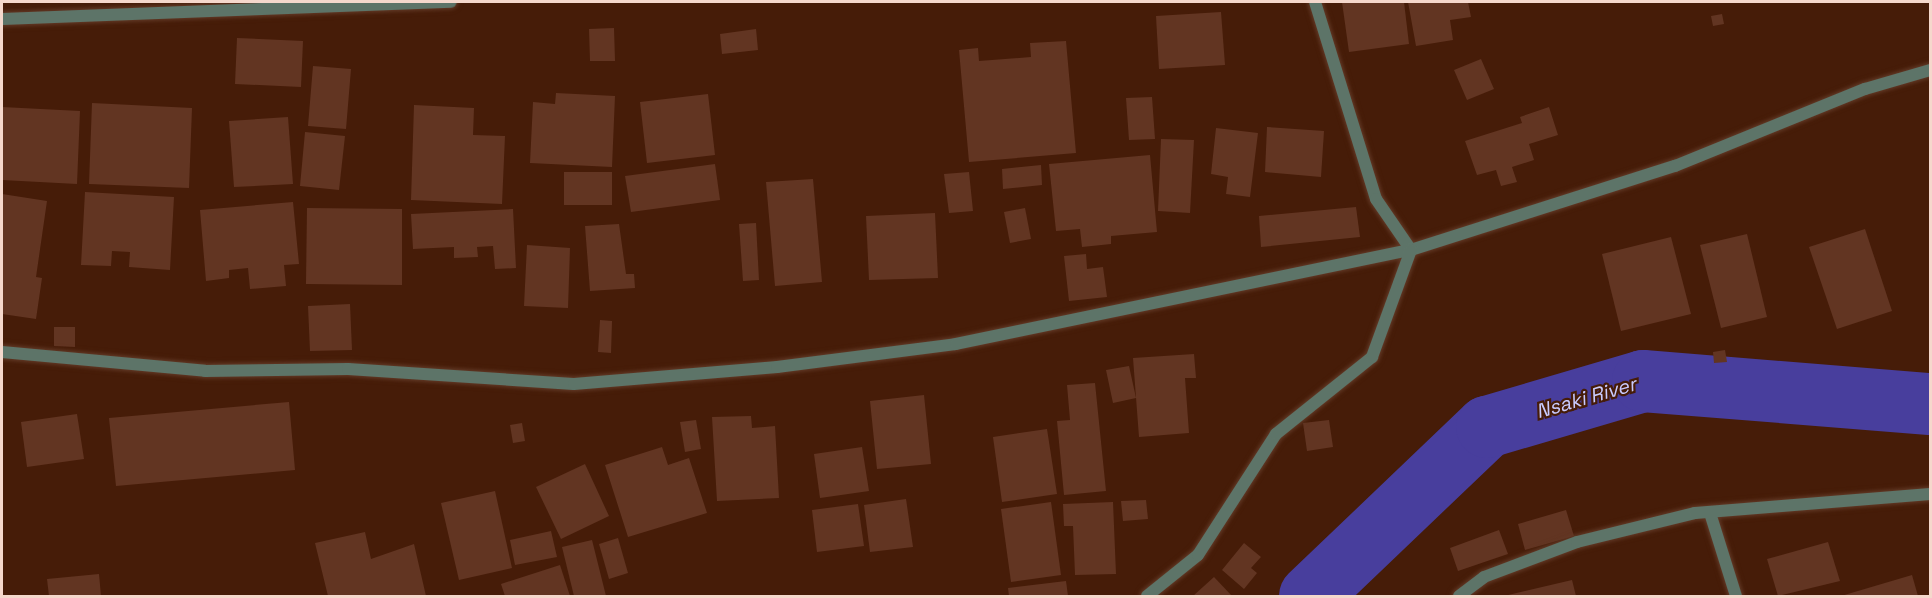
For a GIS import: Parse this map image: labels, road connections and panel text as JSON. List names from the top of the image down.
{
  "water": ["Nsaki River"]
}
